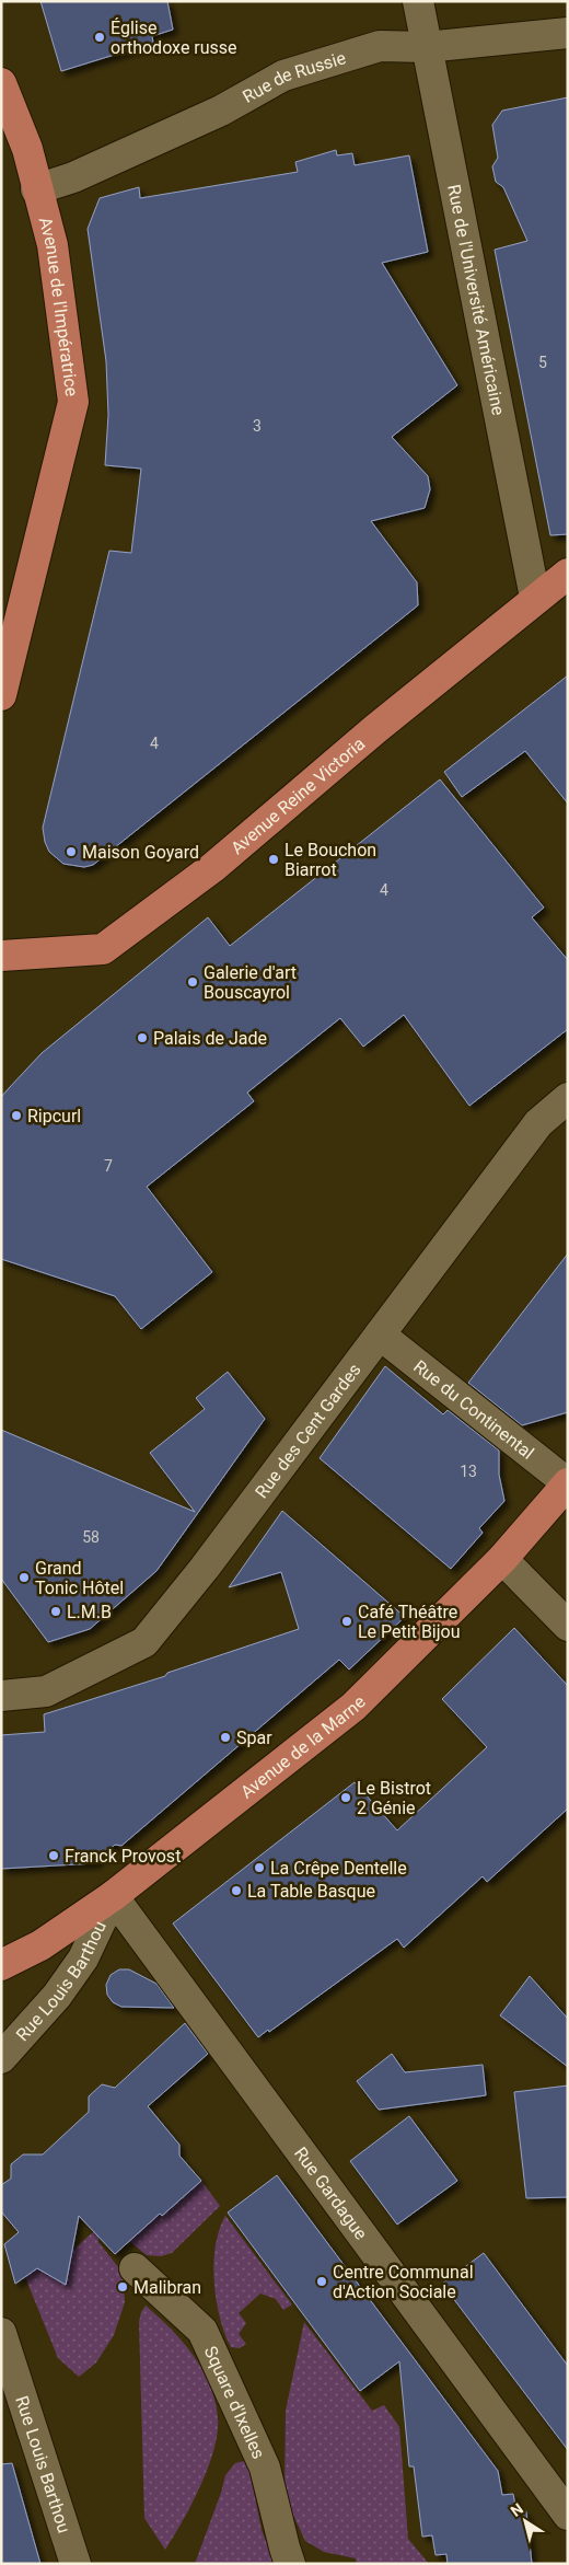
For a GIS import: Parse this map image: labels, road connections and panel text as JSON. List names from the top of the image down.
{
  "streets": {
    "main road": ["Avenue de l'Impératrice", "Avenue Reine Victoria", "Avenue de la Marne"],
    "street": [
      "Rue de Russie",
      "Rue de l'Université Américaine",
      "Rue du Continental",
      "Rue des Cent Gardes",
      "Rue Louis Barthou",
      "Rue Gardague",
      "Square d'Ixelles"
    ]
  },
  "crossings": [
    ["Rue de Russie", "Rue de l'Université Américaine"],
    ["Rue de Russie", "Avenue de l'Impératrice"],
    ["Rue de l'Université Américaine", "Avenue Reine Victoria"],
    ["Rue du Continental", "Rue des Cent Gardes"],
    ["Rue du Continental", "Avenue de la Marne"],
    ["Avenue de la Marne", "Rue Louis Barthou"],
    ["Avenue de la Marne", "Rue Gardague"],
    ["Rue Louis Barthou", "Rue Gardague"]
  ],
  "places": [
    "Église orthodoxe russe",
    "Maison Goyard",
    "Le Bouchon Biarrot",
    "Galerie d'art Bouscayrol",
    "Palais de Jade",
    "Ripcurl",
    "Grand Tonic Hôtel",
    "L.M.B",
    "Café Théâtre Le Petit Bijou",
    "Spar",
    "Le Bistrot 2 Génie",
    "Franck Provost",
    "La Crêpe Dentelle",
    "La Table Basque",
    "Centre Communal d'Action Sociale",
    "Malibran"
  ],
  "house_numbers": [
    "5",
    "3",
    "4",
    "4",
    "7",
    "13",
    "58"
  ],
  "north": "top left"
}
